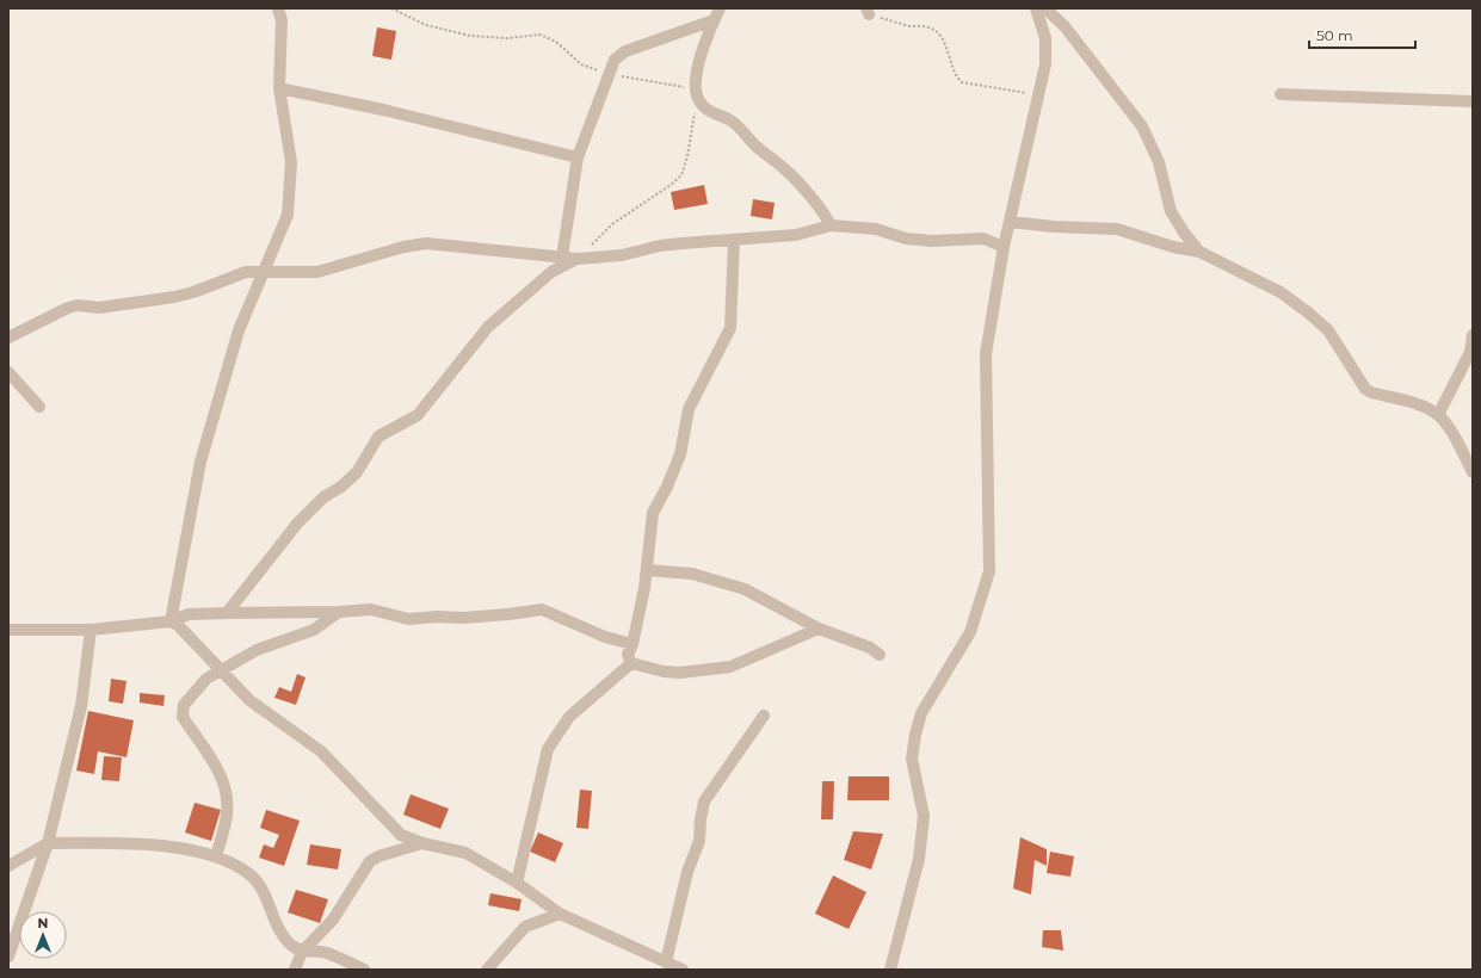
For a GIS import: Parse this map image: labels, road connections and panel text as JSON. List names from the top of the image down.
{
  "scale_bar": "50 m",
  "north": "top"
}
